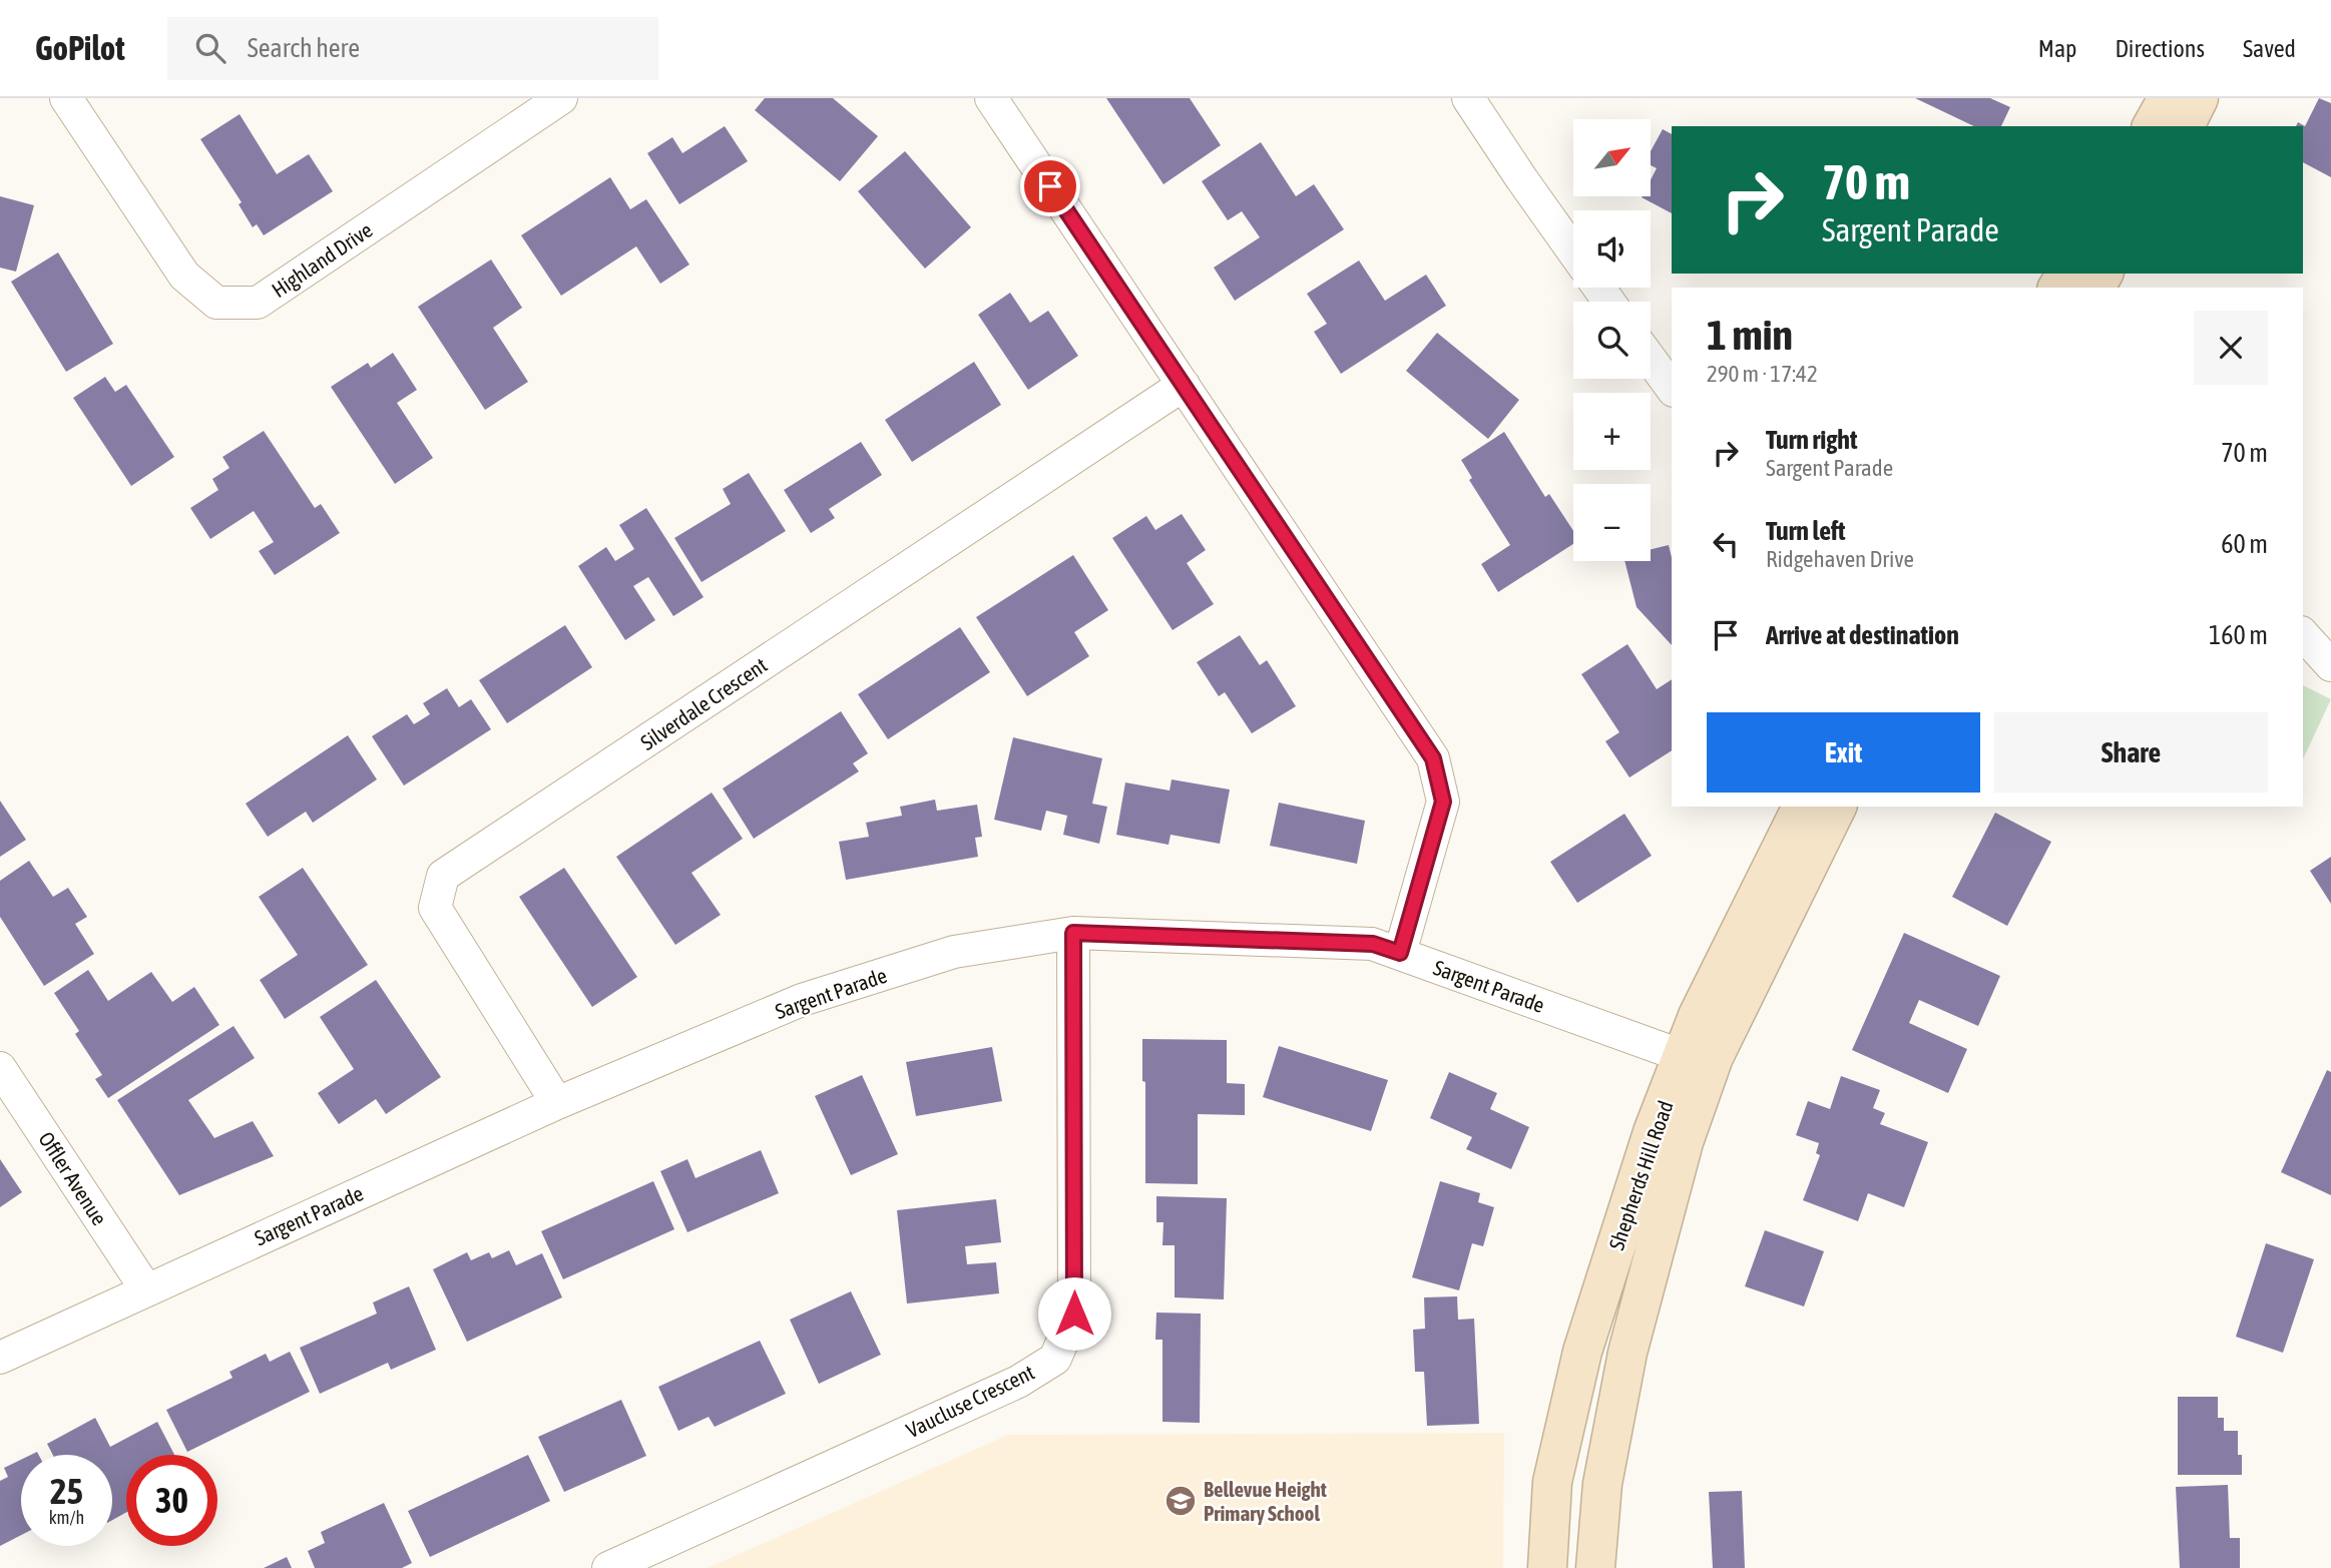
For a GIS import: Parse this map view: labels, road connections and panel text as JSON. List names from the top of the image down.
{
  "streets": {
    "main road": ["Shepherds Hill Road"],
    "street": [
      "Highland Drive",
      "Silverdale Crescent",
      "Sargent Parade",
      "Offler Avenue",
      "Vaucluse Crescent"
    ]
  },
  "crossings": [
    ["Silverdale Crescent", "Sargent Parade"],
    ["Sargent Parade", "Shepherds Hill Road"],
    ["Sargent Parade", "Offler Avenue"],
    ["Sargent Parade", "Vaucluse Crescent"]
  ],
  "places": {
    "school or university": ["Bellevue Height Primary School"]
  },
  "north": "top right",
  "page": {
    "header": "GoPilot",
    "search": "Search here",
    "nav": ["Map", "Directions", "Saved"],
    "map_buttons": ["+", "−"],
    "turn": ["70 m", "Sargent Parade"],
    "heading": ["1 min", "290 m · 17:42"],
    "list": [
      {
        "name": "Turn right",
        "note": "Sargent Parade",
        "value": "70 m"
      },
      {
        "name": "Turn left",
        "note": "Ridgehaven Drive",
        "value": "60 m"
      },
      {
        "name": "Arrive at destination",
        "value": "160 m"
      }
    ],
    "buttons": ["Exit", "Share"],
    "speed": "25 km/h",
    "limit": "30"
  }
}
